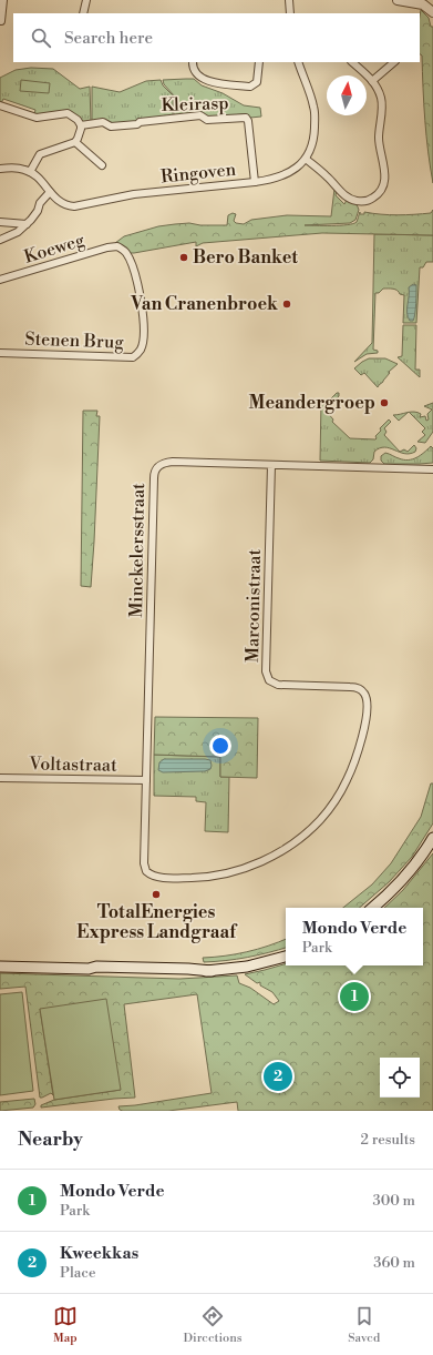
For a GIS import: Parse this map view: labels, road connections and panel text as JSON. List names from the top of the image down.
{
  "streets": {
    "street": [
      "Kleirasp",
      "Ringoven",
      "Koeweg",
      "Stenen Brug",
      "Minckelersstraat",
      "Marconistraat",
      "Voltastraat"
    ]
  },
  "crossings": [
    ["Kleirasp", "Ringoven"],
    ["Koeweg", "Stenen Brug"],
    ["Minckelersstraat", "Marconistraat"],
    ["Minckelersstraat", "Voltastraat"],
    ["Marconistraat", "Voltastraat"]
  ],
  "places": [
    "Bero Banket",
    "Van Cranenbroek",
    "Meandergroep",
    "TotalEnergies Express Landgraaf"
  ],
  "north": "top",
  "page": {
    "search": "Search here",
    "popup": ["Mondo Verde", "Park"],
    "pins": ["1", "2"],
    "heading": ["Nearby", "2 results"],
    "list": [
      {
        "mark": "1",
        "name": "Mondo Verde",
        "note": "Park",
        "value": "300 m"
      },
      {
        "mark": "2",
        "name": "Kweekkas",
        "note": "Place",
        "value": "360 m"
      }
    ],
    "nav": ["Map", "Directions", "Saved"]
  }
}
